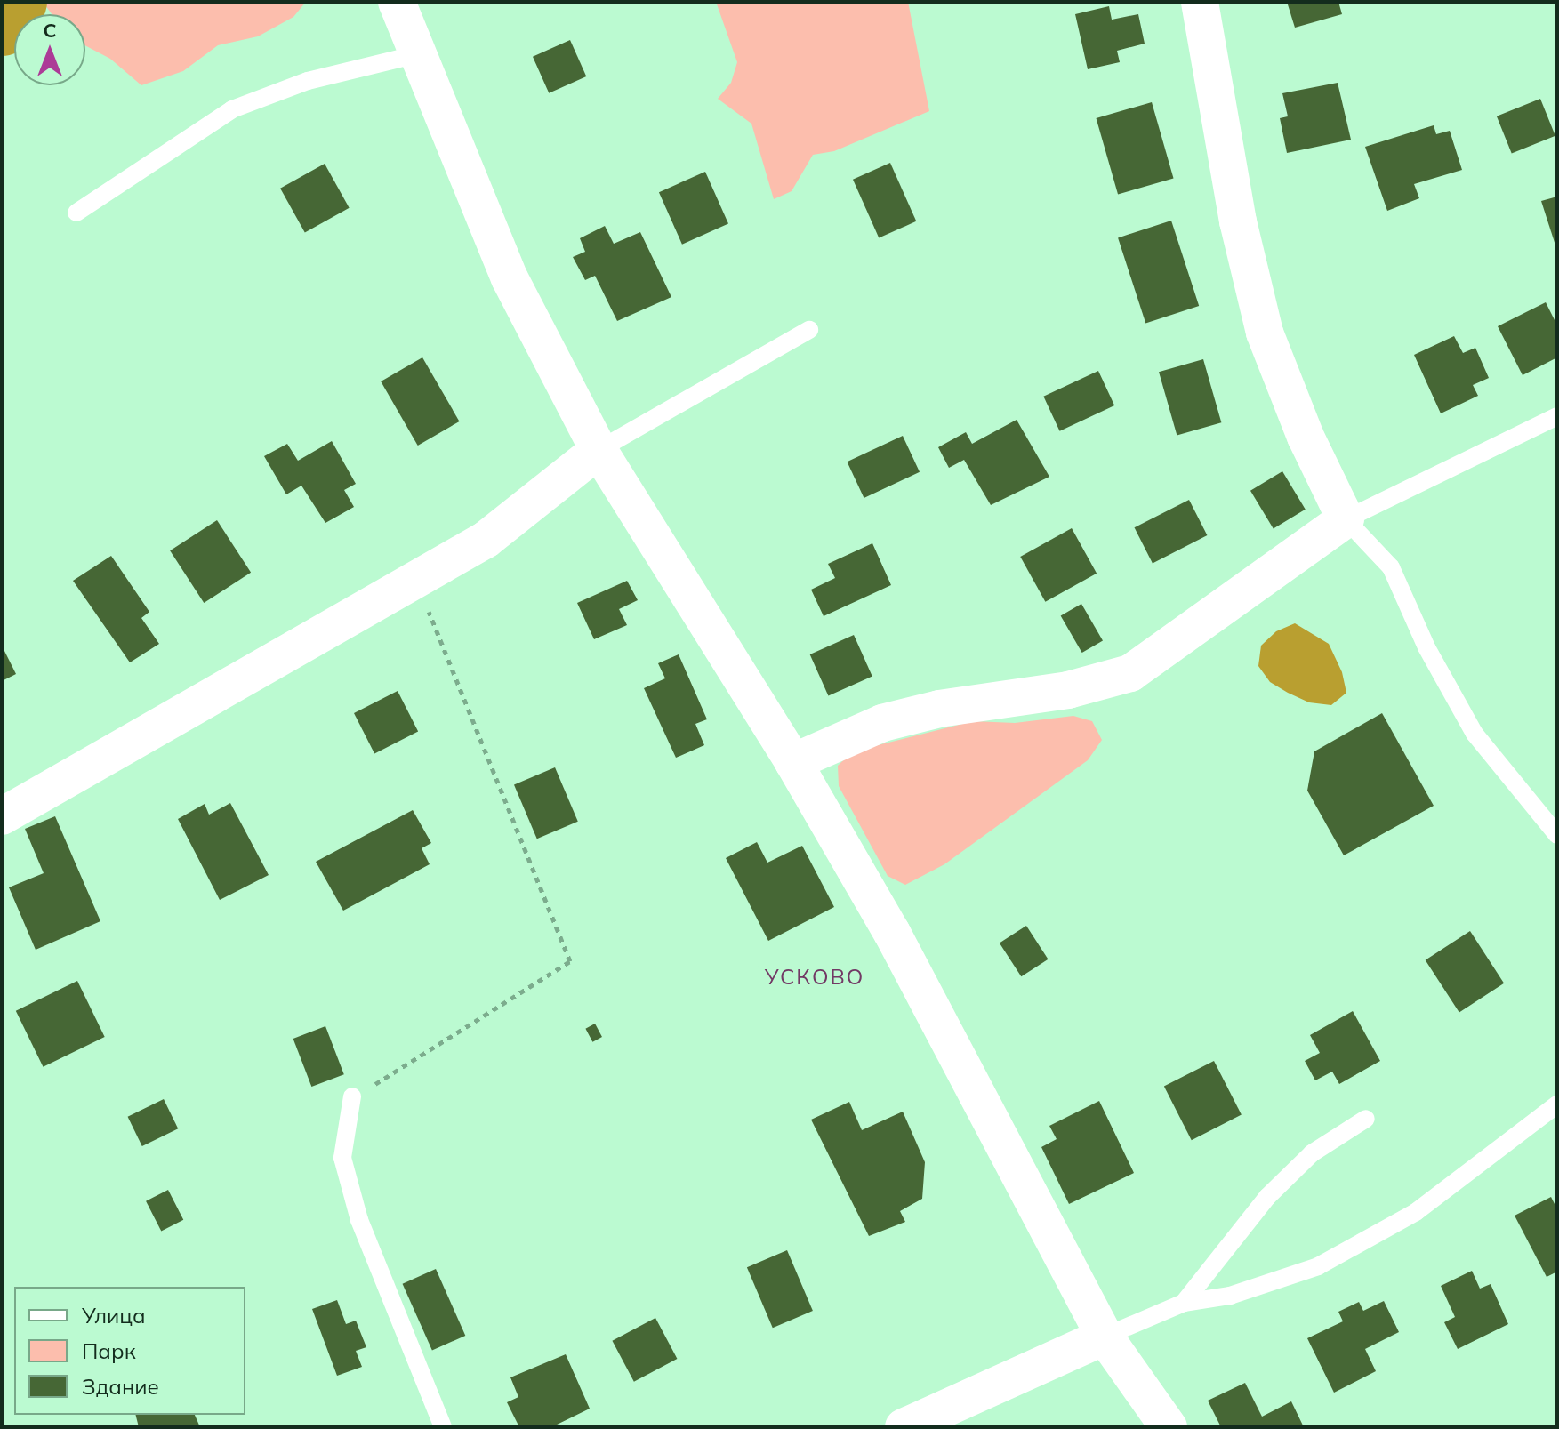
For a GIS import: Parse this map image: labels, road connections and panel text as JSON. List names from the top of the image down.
{
  "districts": ["УСКОВО"],
  "legend": ["Улица", "Парк", "Здание"],
  "north": "top"
}
